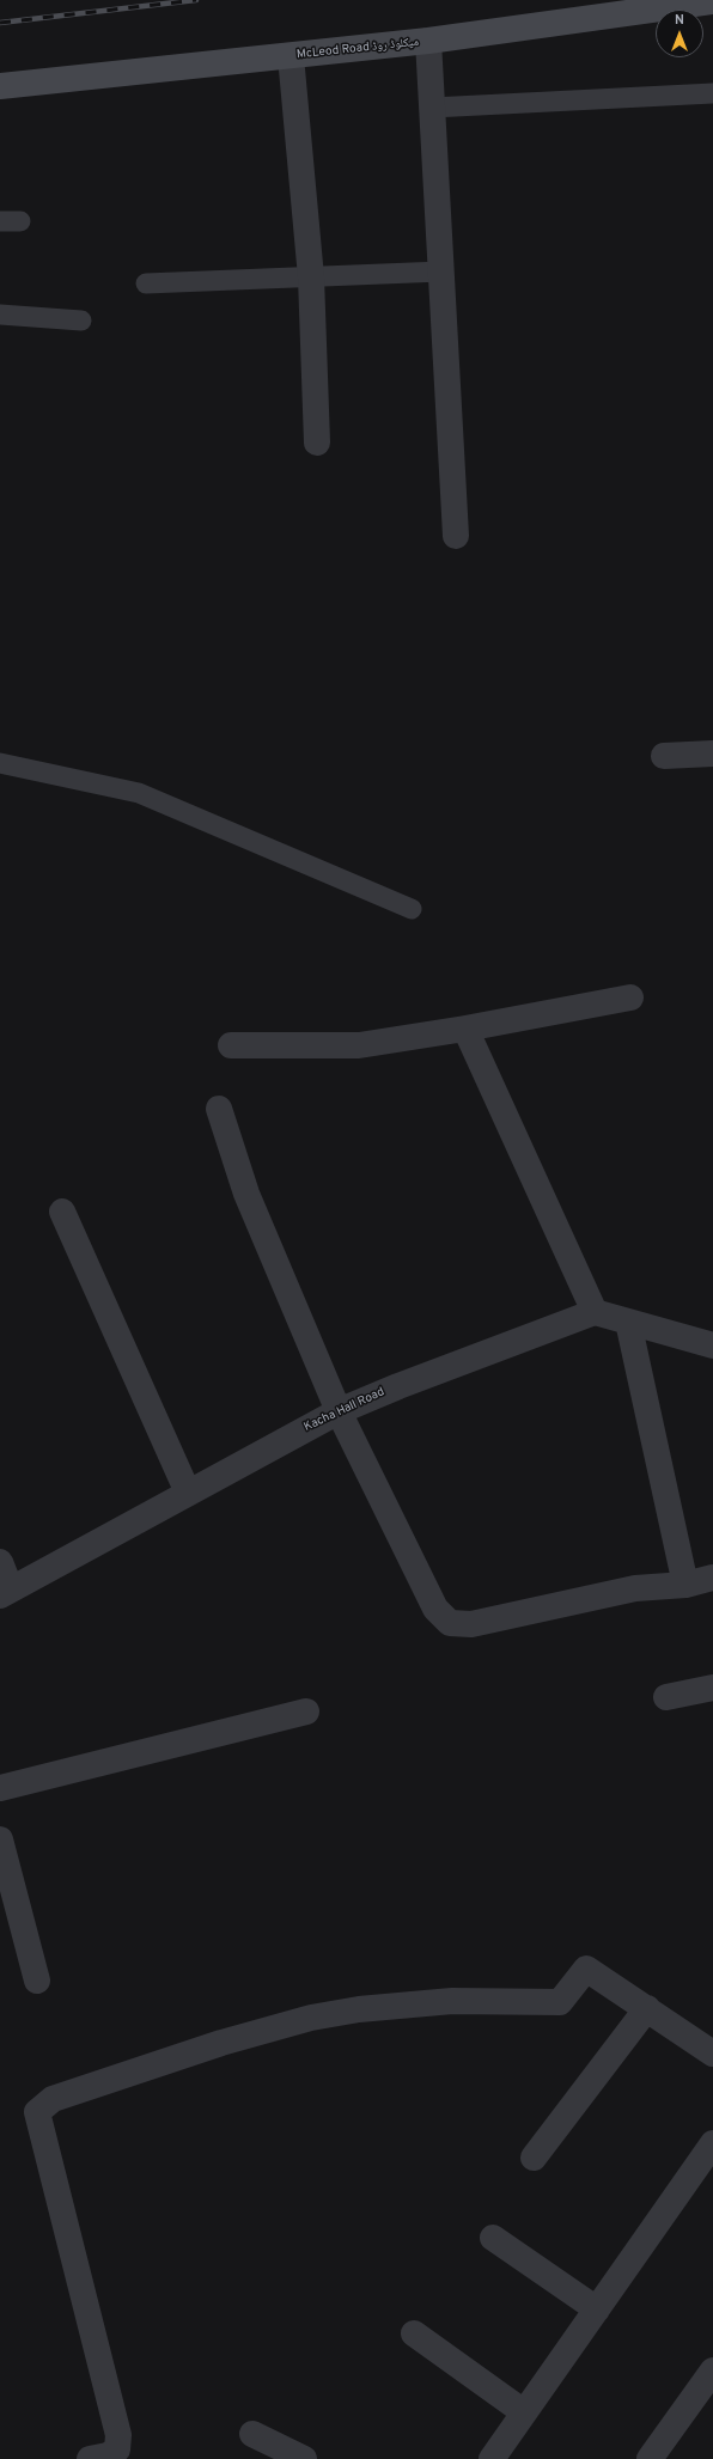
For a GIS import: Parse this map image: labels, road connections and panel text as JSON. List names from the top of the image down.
{
  "streets": {
    "main road": ["McLeod Road میکلوڈ روڈ"],
    "street": ["Kacha Hall Road"]
  },
  "north": "top"
}
